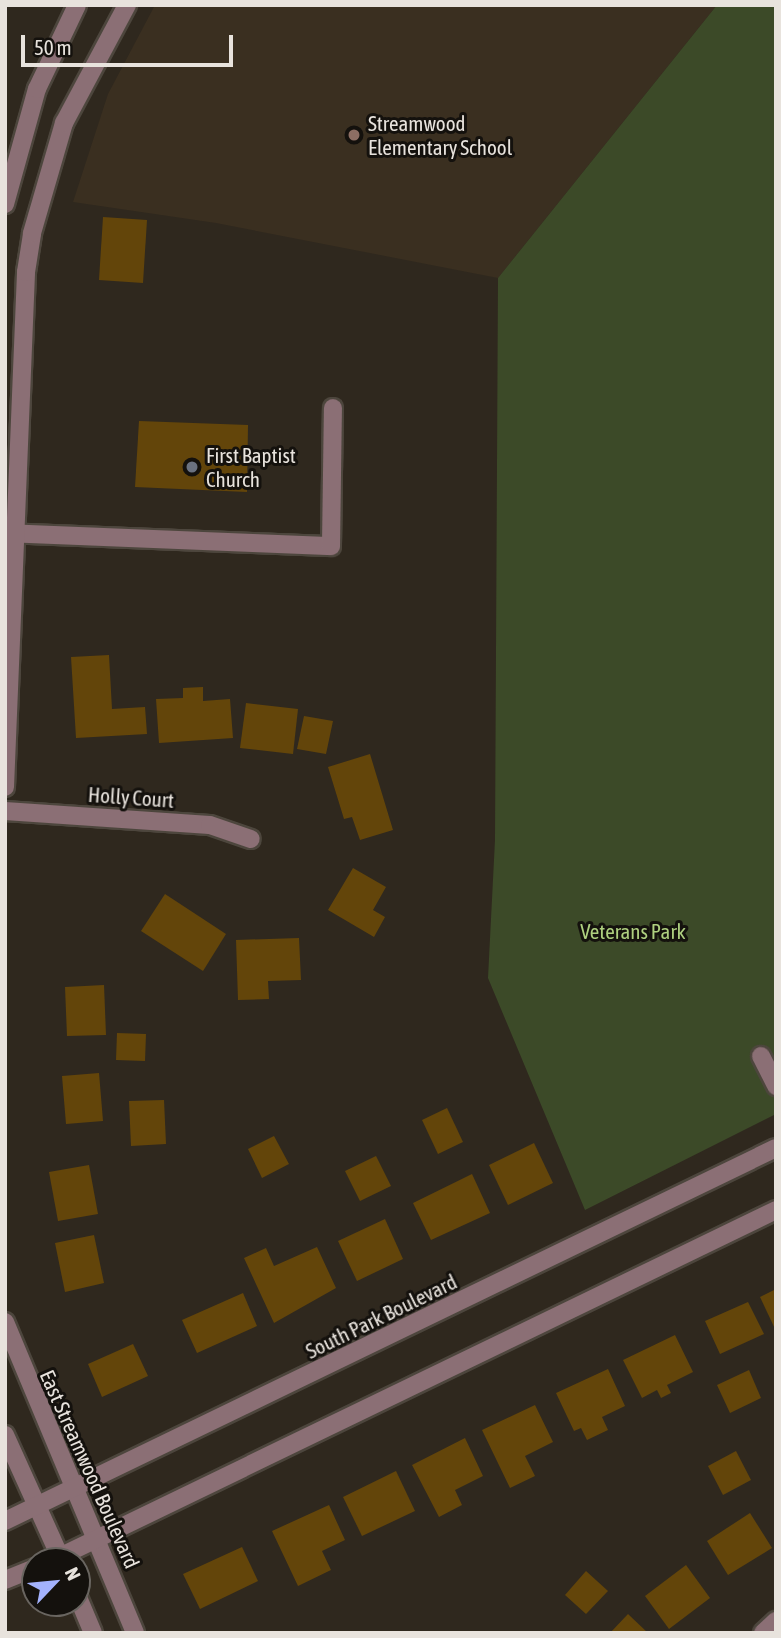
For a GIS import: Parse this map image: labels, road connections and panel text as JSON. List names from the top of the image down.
{
  "streets": {
    "street": ["Holly Court", "South Park Boulevard", "East Streamwood Boulevard"]
  },
  "crossings": [
    ["South Park Boulevard", "East Streamwood Boulevard"]
  ],
  "parks": ["Veterans Park"],
  "places": ["Streamwood Elementary School", "First Baptist Church"],
  "scale_bar": "50 m",
  "north": "top right"
}
